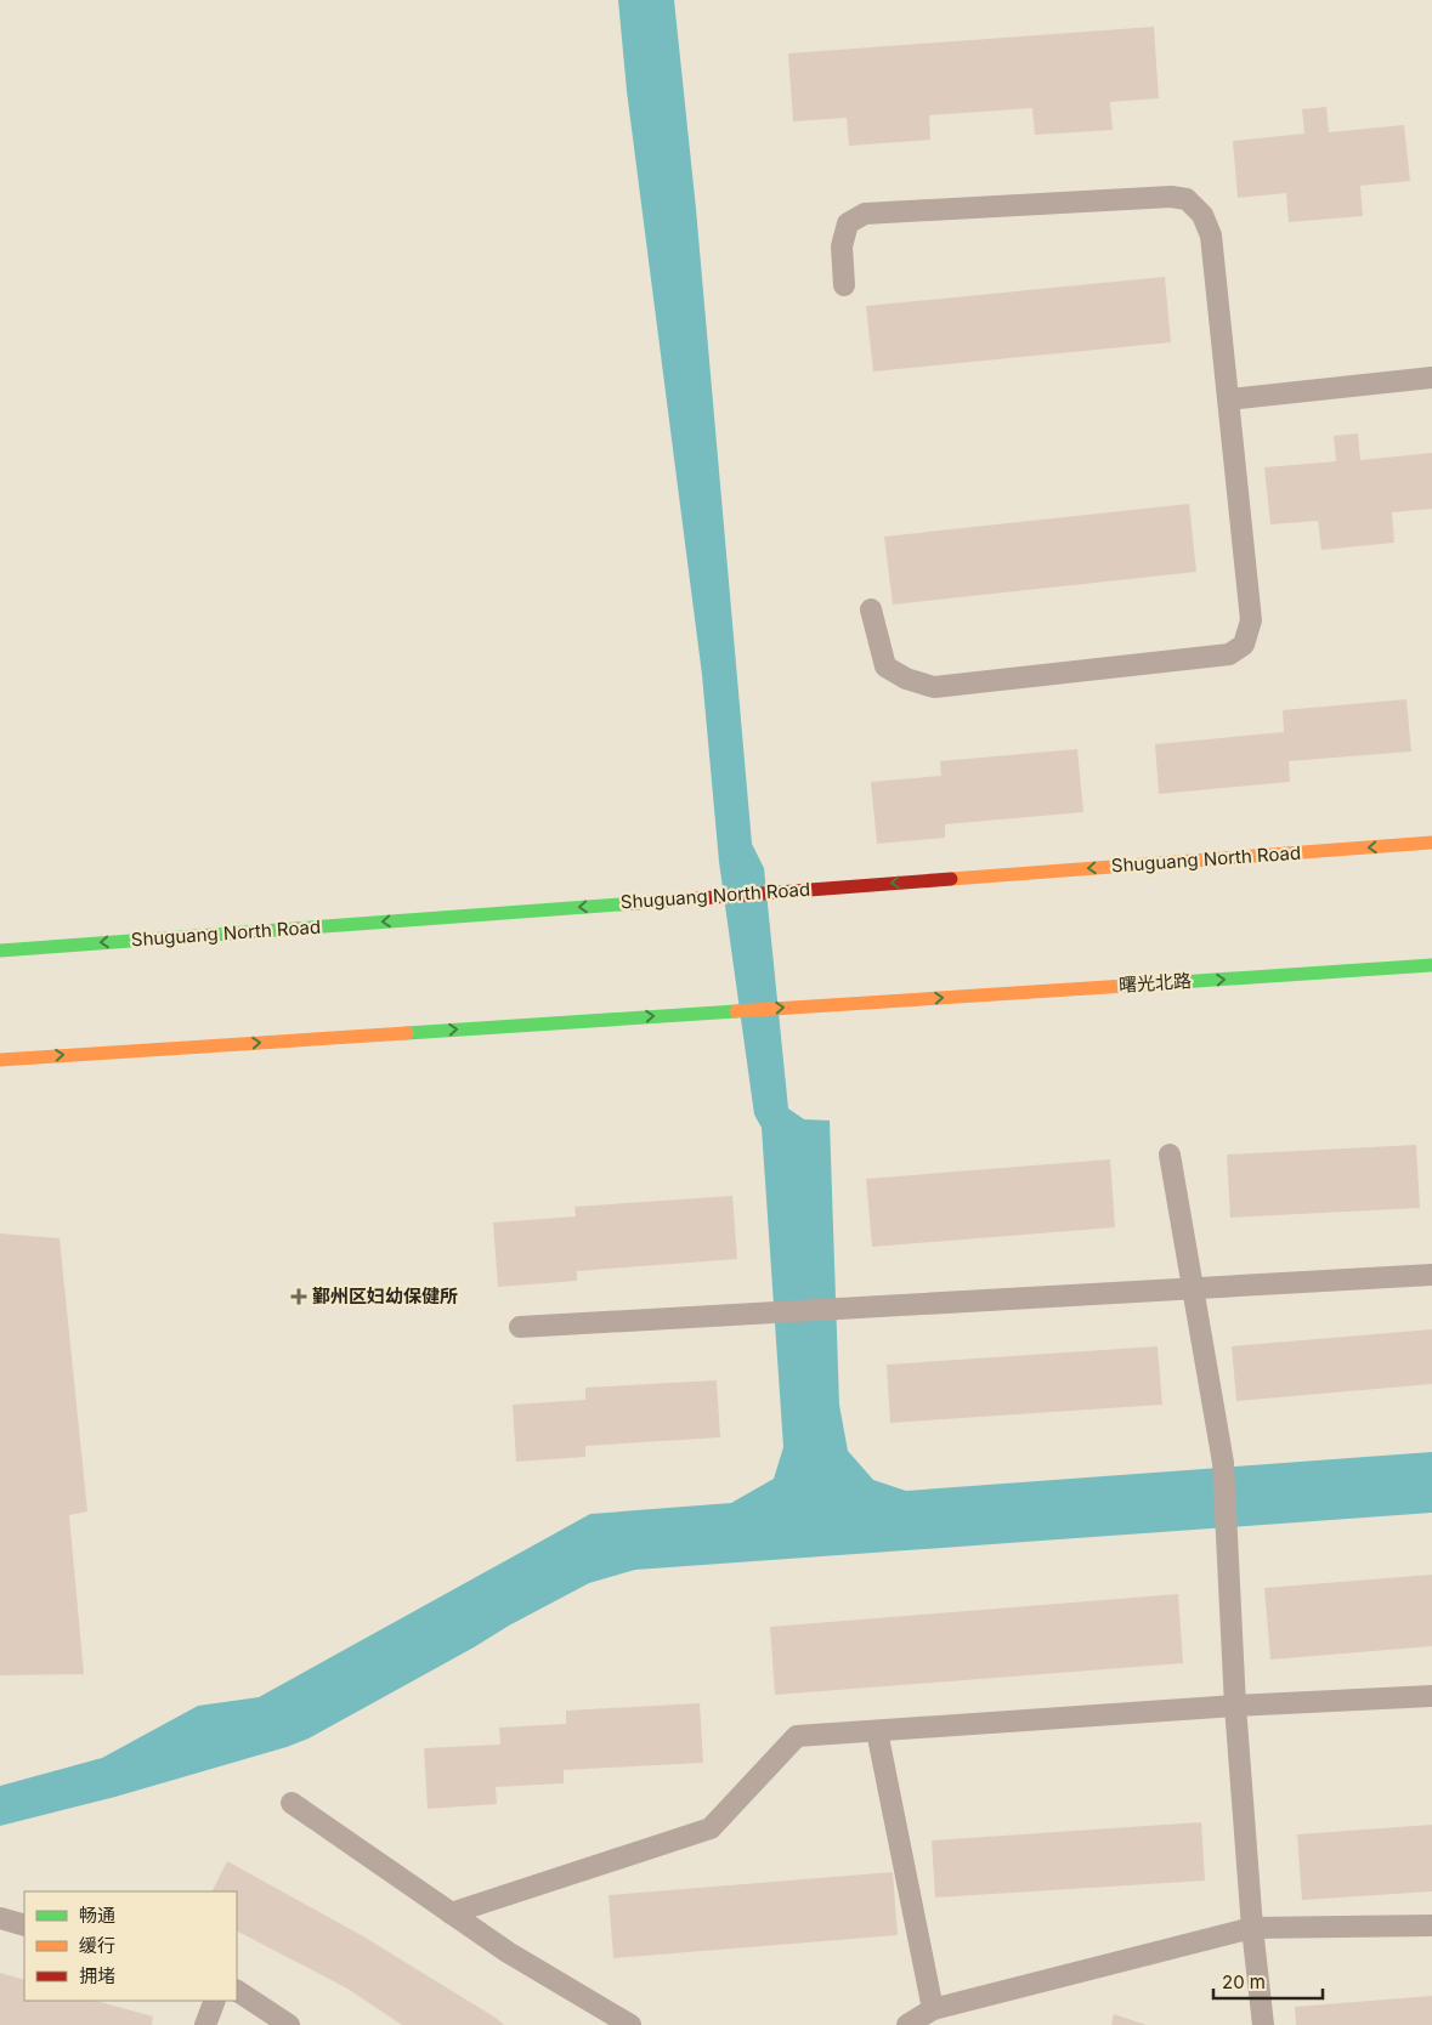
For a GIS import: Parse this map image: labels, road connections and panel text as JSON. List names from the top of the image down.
{
  "streets": {
    "main road": ["Shuguang North Road", "曙光北路"]
  },
  "one_way": ["Shuguang North Road", "曙光北路"],
  "places": {
    "health": ["鄞州区妇幼保健所"]
  },
  "legend": ["畅通", "缓行", "拥堵"],
  "scale_bar": "20 m"
}
